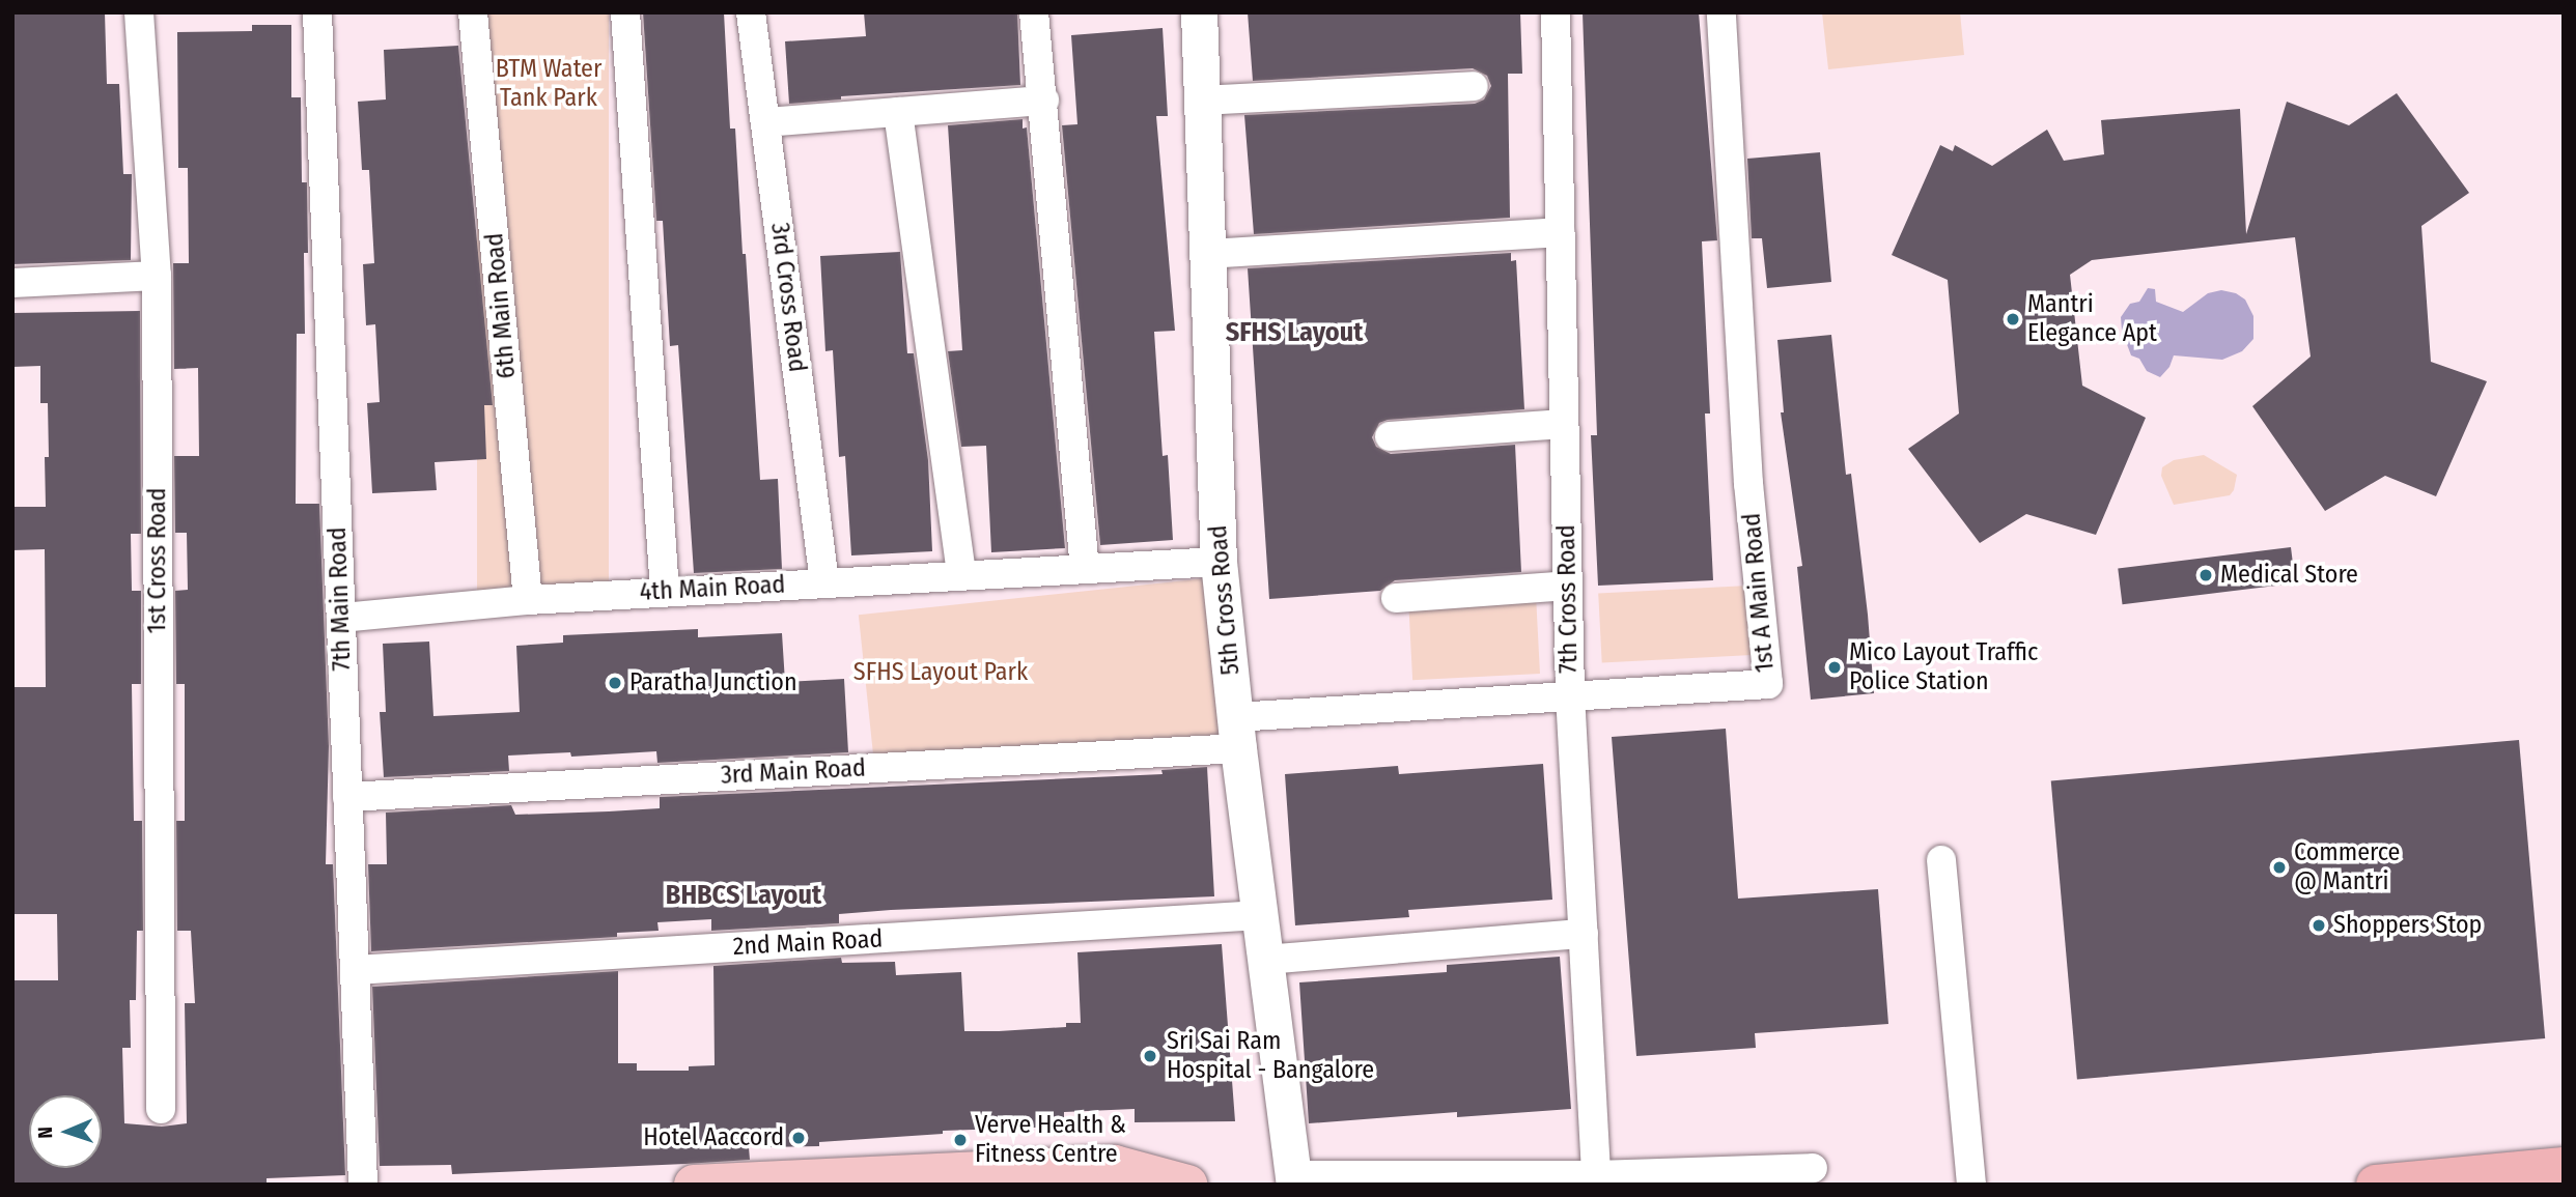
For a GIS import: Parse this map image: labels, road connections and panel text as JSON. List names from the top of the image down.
{
  "streets": {
    "street": [
      "3rd Cross Road",
      "6th Main Road",
      "1st Cross Road",
      "4th Main Road",
      "1st A Main Road",
      "7th Main Road",
      "7th Cross Road",
      "5th Cross Road",
      "3rd Main Road",
      "2nd Main Road"
    ]
  },
  "crossings": [
    ["3rd Cross Road", "4th Main Road"],
    ["6th Main Road", "4th Main Road"],
    ["4th Main Road", "7th Main Road"],
    ["4th Main Road", "5th Cross Road"],
    ["1st A Main Road", "7th Cross Road"],
    ["1st A Main Road", "5th Cross Road"],
    ["1st A Main Road", "3rd Main Road"],
    ["7th Main Road", "3rd Main Road"],
    ["7th Main Road", "2nd Main Road"],
    ["5th Cross Road", "3rd Main Road"],
    ["5th Cross Road", "2nd Main Road"]
  ],
  "districts": ["SFHS Layout", "BHBCS Layout"],
  "parks": ["BTM Water Tank Park", "SFHS Layout Park"],
  "places": [
    "Mantri Elegance Apt",
    "Medical Store",
    "Mico Layout Traffic Police Station",
    "Paratha Junction",
    "Commerce @ Mantri",
    "Shoppers Stop",
    "Sri Sai Ram Hospital - Bangalore",
    "Hotel Aaccord",
    "Verve Health & Fitness Centre"
  ],
  "north": "left"
}
